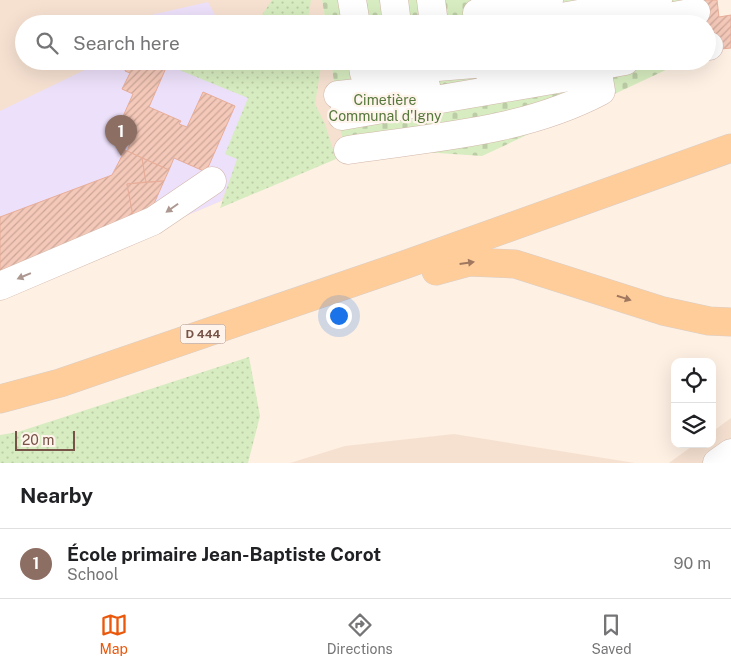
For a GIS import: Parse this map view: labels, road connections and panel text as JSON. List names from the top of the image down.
{
  "streets": {
    "main road": ["D 444"]
  },
  "parks": ["Cimetière Communal d'Igny"],
  "scale_bar": "20 m",
  "page": {
    "search": "Search here",
    "pins": "1",
    "scale": "20 m",
    "heading": "Nearby",
    "list": [
      {
        "mark": "1",
        "name": "École primaire Jean-Baptiste Corot",
        "note": "School",
        "value": "90 m"
      }
    ],
    "nav": ["Map", "Directions", "Saved"]
  }
}
